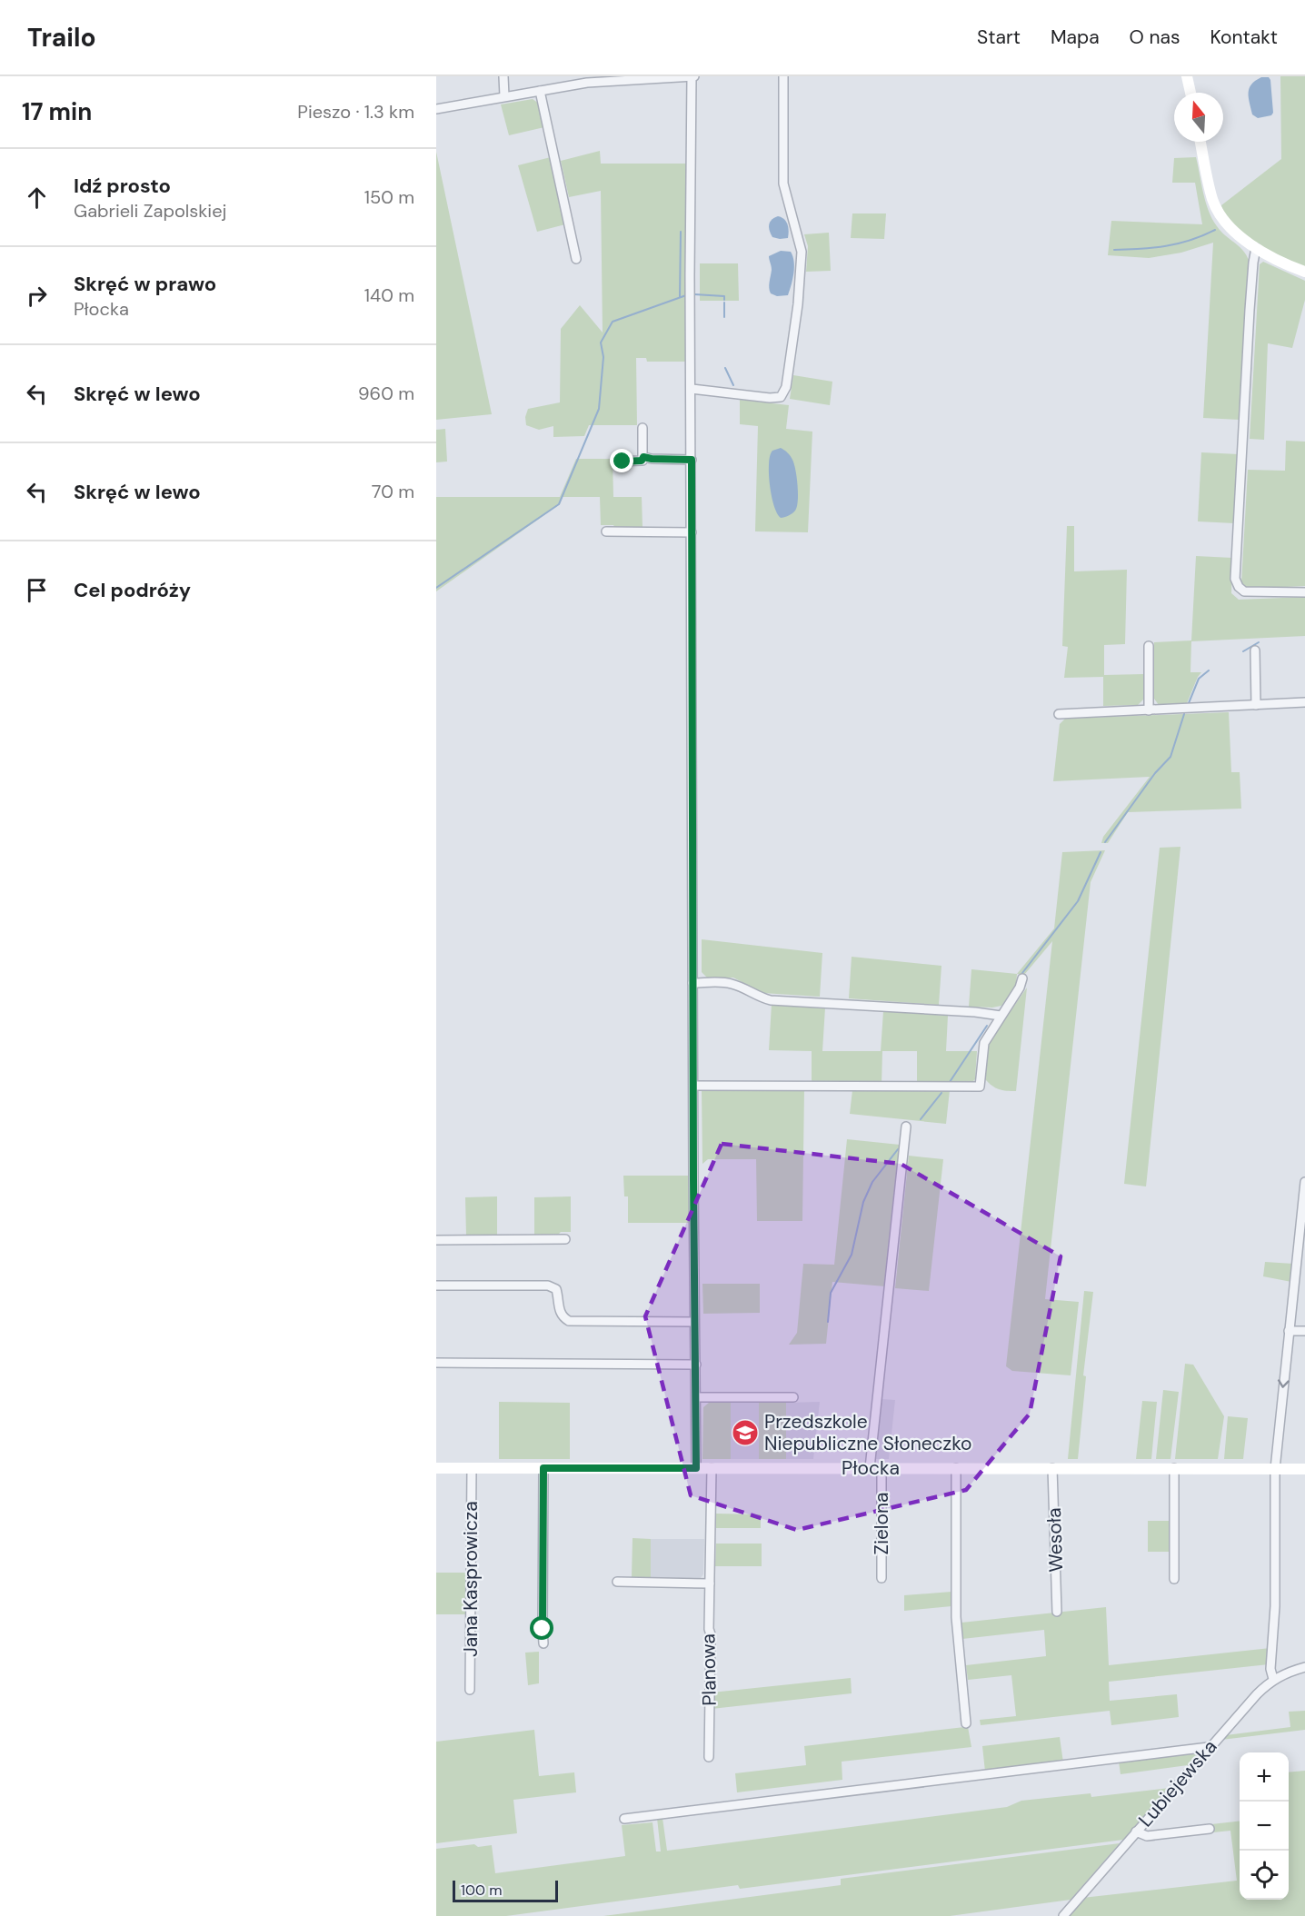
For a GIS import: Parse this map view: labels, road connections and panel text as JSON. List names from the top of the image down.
{
  "streets": {
    "street": [
      "Płocka",
      "Zielona",
      "Wesoła",
      "Jana Kasprowicza",
      "Planowa",
      "Lubiejewska"
    ]
  },
  "crossings": [
    ["Płocka", "Zielona"],
    ["Płocka", "Wesoła"],
    ["Płocka", "Jana Kasprowicza"],
    ["Płocka", "Planowa"]
  ],
  "places": {
    "school or university": ["Przedszkole Niepubliczne Słoneczko"]
  },
  "scale_bar": "100 m",
  "north": "top",
  "page": {
    "header": "Trailo",
    "nav": [
      "Start",
      "Mapa",
      "O nas",
      "Kontakt"
    ],
    "heading": ["17 min", "Pieszo · 1.3 km"],
    "list": [
      ["Idź prosto", "Gabrieli Zapolskiej", "150 m"],
      ["Skręć w prawo", "Płocka", "140 m"],
      ["Skręć w lewo", "960 m"],
      ["Skręć w lewo", "70 m"],
      "Cel podróży"
    ],
    "map_buttons": ["+", "−"],
    "scale": "100 m"
  }
}
